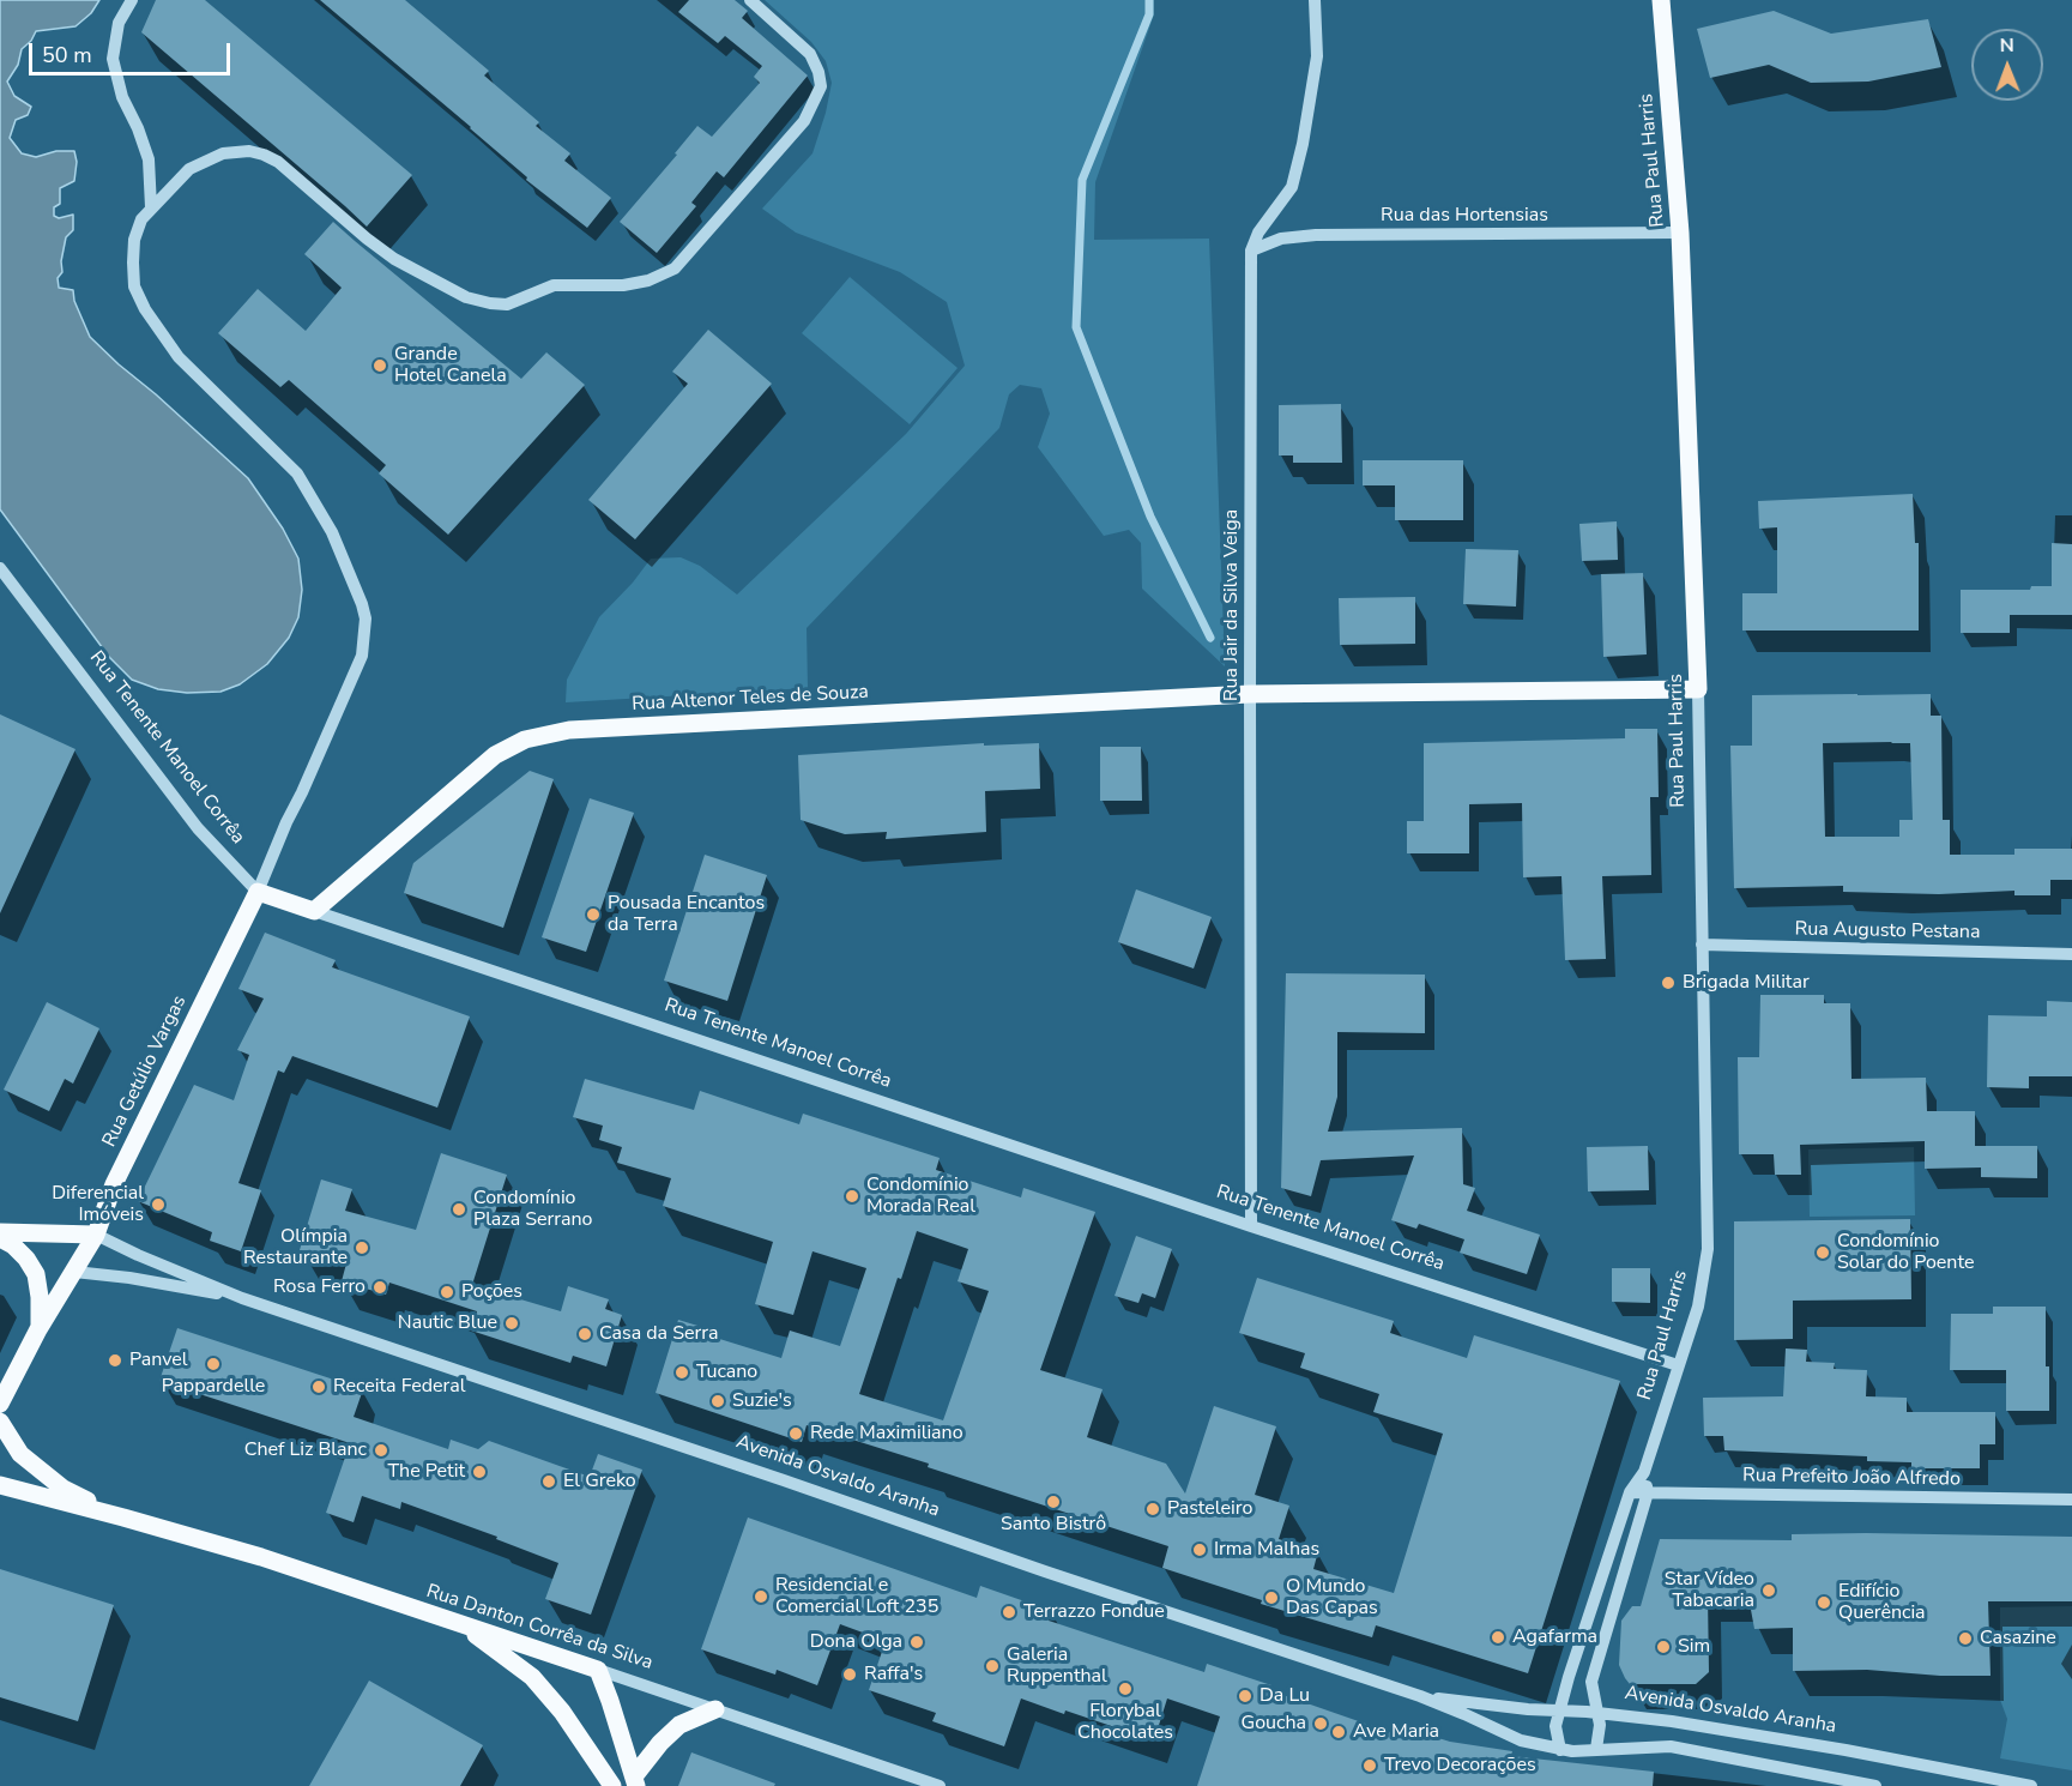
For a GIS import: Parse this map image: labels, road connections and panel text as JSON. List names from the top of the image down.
{
  "streets": {
    "main road": [
      "Rua Paul Harris",
      "Rua Altenor Teles de Souza",
      "Rua Tenente Manoel Corrêa",
      "Rua Getúlio Vargas",
      "Avenida Osvaldo Aranha",
      "Rua Danton Corrêa da Silva"
    ],
    "street": [
      "Rua das Hortensias",
      "Rua Jair da Silva Veiga",
      "Rua Augusto Pestana",
      "Rua Prefeito João Alfredo"
    ]
  },
  "crossings": [
    ["Rua Paul Harris", "Rua das Hortensias"],
    ["Rua Paul Harris", "Rua Altenor Teles de Souza"],
    ["Rua Paul Harris", "Rua Tenente Manoel Corrêa"],
    ["Rua Paul Harris", "Rua Augusto Pestana"],
    ["Rua Paul Harris", "Avenida Osvaldo Aranha"],
    ["Rua Paul Harris", "Rua Prefeito João Alfredo"],
    ["Rua das Hortensias", "Rua Jair da Silva Veiga"],
    ["Rua Jair da Silva Veiga", "Rua Altenor Teles de Souza"],
    ["Rua Jair da Silva Veiga", "Rua Tenente Manoel Corrêa"],
    ["Rua Altenor Teles de Souza", "Rua Tenente Manoel Corrêa"],
    ["Rua Tenente Manoel Corrêa", "Rua Getúlio Vargas"],
    ["Rua Getúlio Vargas", "Avenida Osvaldo Aranha"]
  ],
  "places": [
    "Grande Hotel Canela",
    "Pousada Encantos da Terra",
    "Brigada Militar",
    "Condomínio Morada Real",
    "Diferencial Imóveis",
    "Condomínio Plaza Serrano",
    "Olímpia Restaurante",
    "Condomínio Solar do Poente",
    "Rosa Ferro",
    "Poções",
    "Nautic Blue",
    "Casa da Serra",
    "Panvel",
    "Pappardelle",
    "Tucano",
    "Receita Federal",
    "Suzie's",
    "Rede Maximiliano",
    "Chef Liz Blanc",
    "The Petit",
    "El Greko",
    "Santo Bistrô",
    "Pasteleiro",
    "Irma Malhas",
    "Star Vídeo Tabacaria",
    "Residencial e Comercial Loft 235",
    "O Mundo Das Capas",
    "Edifício Querência",
    "Terrazzo Fondue",
    "Agafarma",
    "Casazine",
    "Dona Olga",
    "Sim",
    "Galeria Ruppenthal",
    "Raffa's",
    "Florybal Chocolates",
    "Da Lu",
    "Goucha",
    "Ave Maria",
    "Trevo Decorações"
  ],
  "scale_bar": "50 m",
  "north": "top"
}
